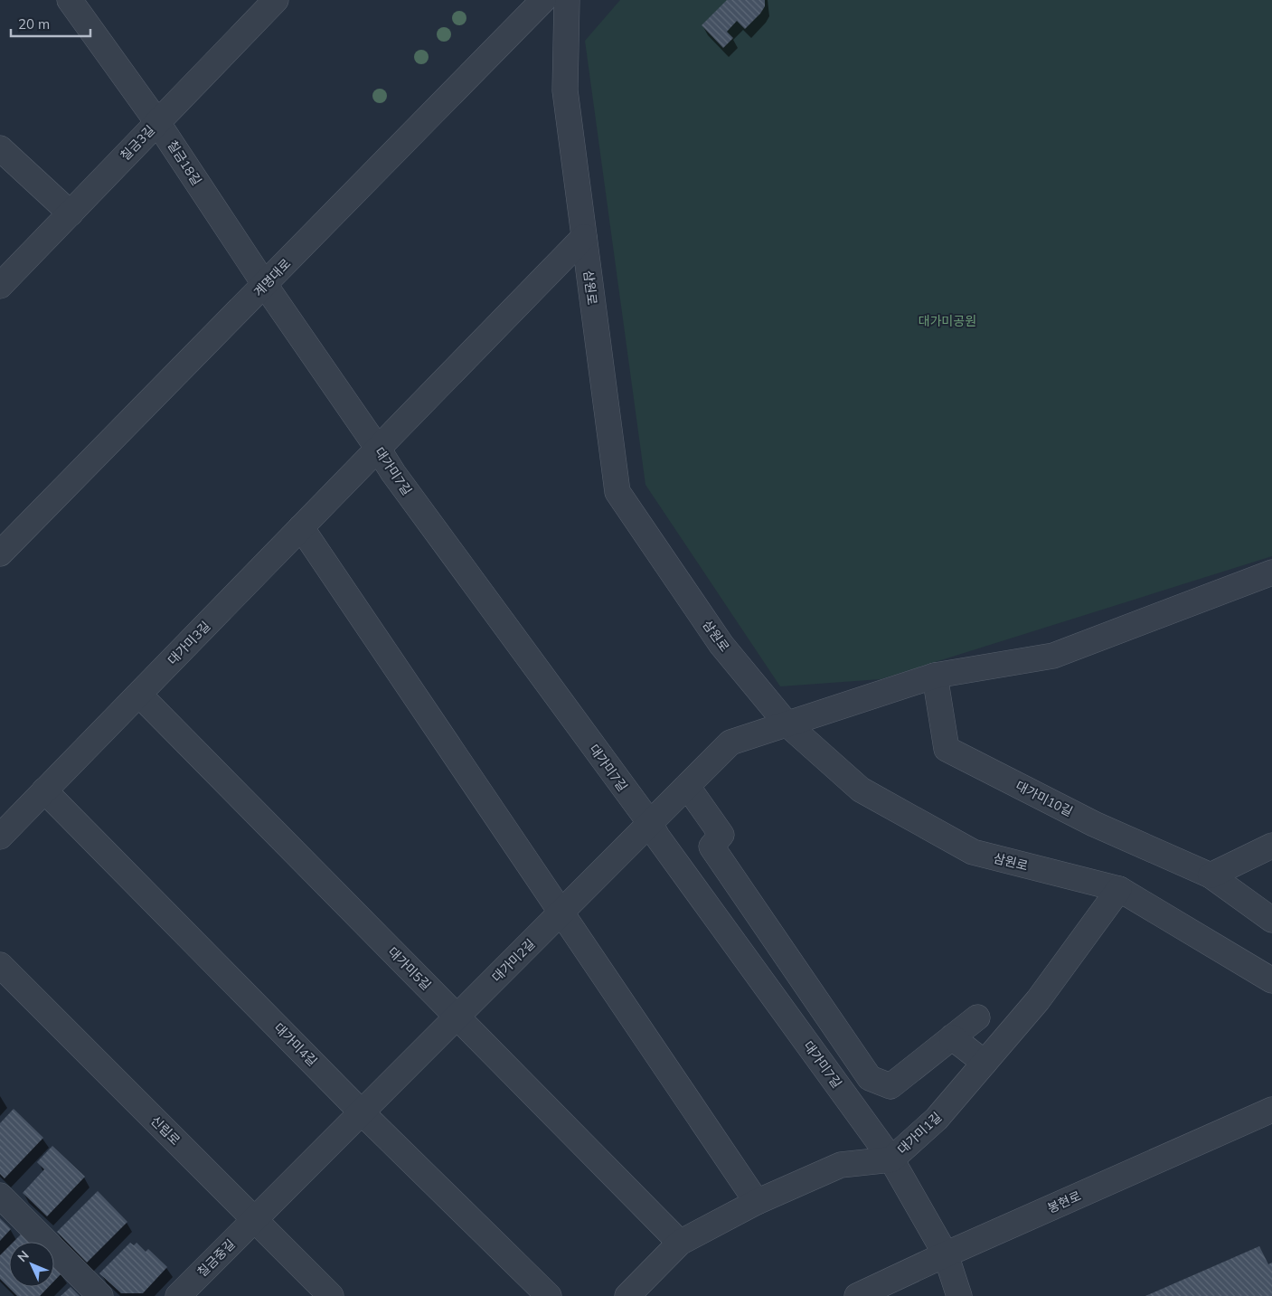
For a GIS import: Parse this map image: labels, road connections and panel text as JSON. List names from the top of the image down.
{
  "streets": {
    "street": [
      "칠금3길",
      "칠금18길",
      "계명대로",
      "삼원로",
      "대가미7길",
      "대가미3길",
      "대가미10길",
      "대가미2길",
      "대가미5길",
      "대가미4길",
      "신립로",
      "대가미1길",
      "봉현로",
      "칠금중길"
    ]
  },
  "crossings": [
    ["칠금3길", "칠금18길"],
    ["칠금18길", "계명대로"],
    ["칠금18길", "대가미7길"],
    ["계명대로", "대가미7길"],
    ["삼원로", "대가미3길"],
    ["삼원로", "대가미2길"],
    ["삼원로", "대가미1길"],
    ["대가미7길", "대가미3길"],
    ["대가미7길", "대가미2길"],
    ["대가미7길", "대가미1길"],
    ["대가미7길", "봉현로"],
    ["대가미3길", "대가미5길"],
    ["대가미3길", "대가미4길"],
    ["대가미2길", "대가미5길"],
    ["대가미2길", "대가미4길"],
    ["대가미2길", "신립로"],
    ["대가미2길", "칠금중길"],
    ["대가미5길", "대가미1길"],
    ["신립로", "칠금중길"]
  ],
  "parks": ["대가미공원"],
  "scale_bar": "20 m",
  "north": "top left"
}
